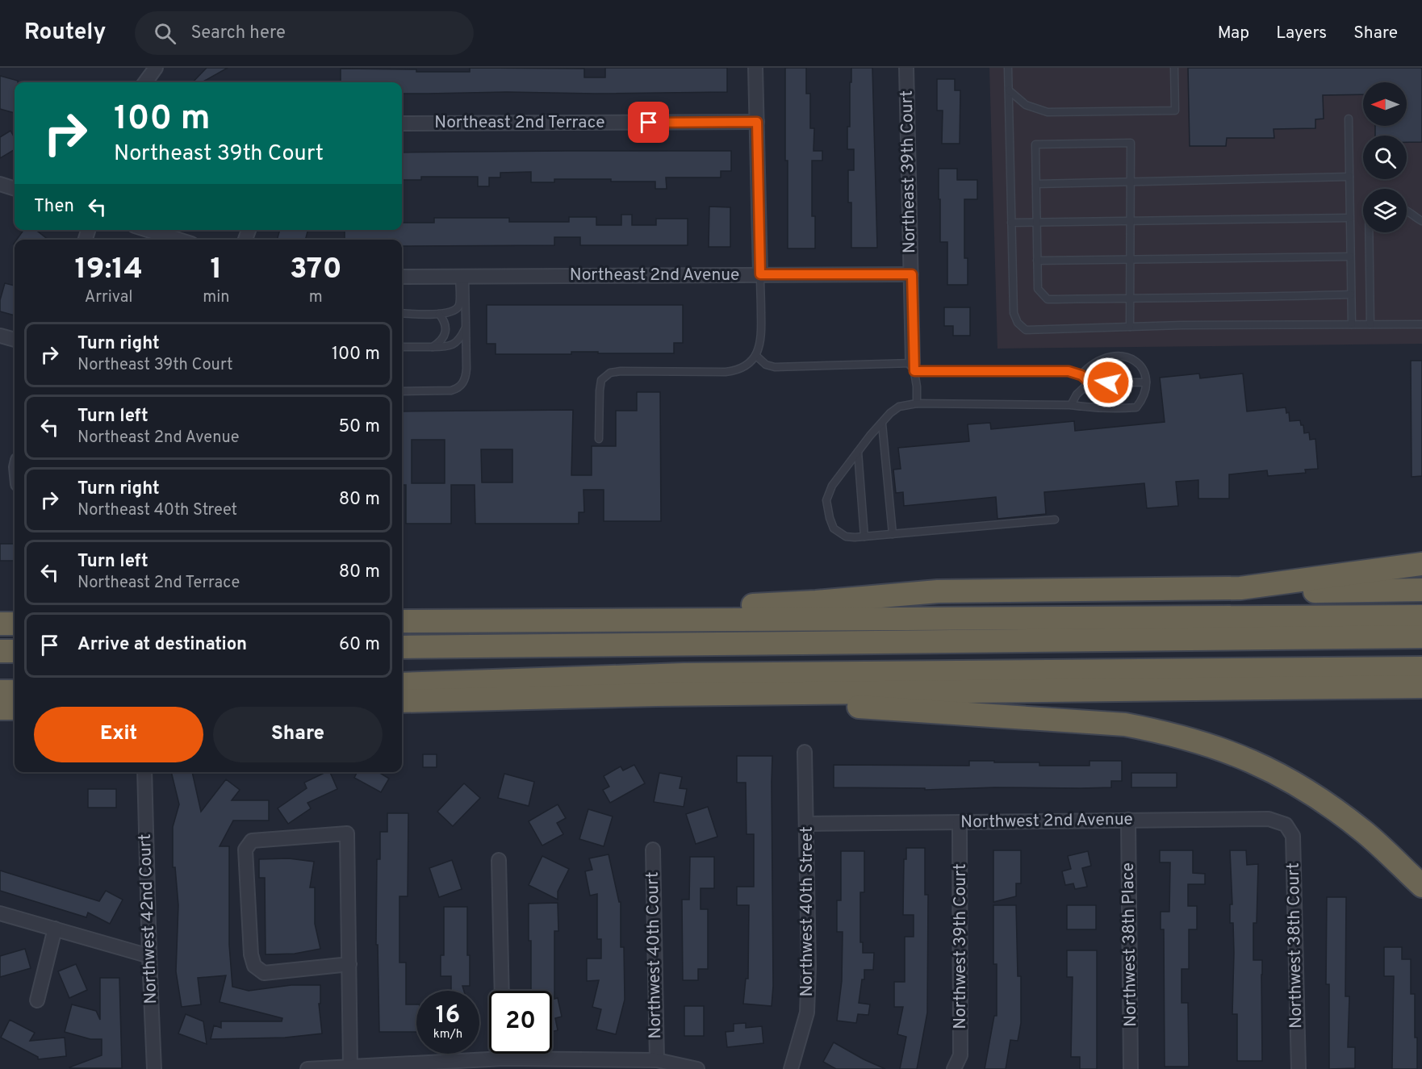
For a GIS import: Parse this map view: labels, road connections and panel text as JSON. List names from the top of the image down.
{
  "streets": {
    "street": [
      "Northeast 2nd Terrace",
      "Northeast 39th Court",
      "Northeast 2nd Avenue",
      "Northwest 2nd Avenue",
      "Northwest 40th Street",
      "Northwest 42nd Court",
      "Northwest 38th Place",
      "Northwest 38th Court",
      "Northwest 39th Court",
      "Northwest 40th Court"
    ]
  },
  "crossings": [
    ["Northeast 39th Court", "Northeast 2nd Avenue"],
    ["Northwest 2nd Avenue", "Northwest 40th Street"],
    ["Northwest 2nd Avenue", "Northwest 38th Place"],
    ["Northwest 2nd Avenue", "Northwest 38th Court"],
    ["Northwest 2nd Avenue", "Northwest 39th Court"]
  ],
  "north": "left",
  "page": {
    "header": "Routely",
    "search": "Search here",
    "nav": ["Map", "Layers", "Share"],
    "turn": ["100 m", "Northeast 39th Court"],
    "then": "Then",
    "eta": [
      "19:14",
      "Arrival",
      "1",
      "min",
      "370",
      "m"
    ],
    "list": [
      {
        "name": "Turn right",
        "note": "Northeast 39th Court",
        "value": "100 m"
      },
      {
        "name": "Turn left",
        "note": "Northeast 2nd Avenue",
        "value": "50 m"
      },
      {
        "name": "Turn right",
        "note": "Northeast 40th Street",
        "value": "80 m"
      },
      {
        "name": "Turn left",
        "note": "Northeast 2nd Terrace",
        "value": "80 m"
      },
      {
        "name": "Arrive at destination",
        "value": "60 m"
      }
    ],
    "buttons": ["Exit", "Share"],
    "speed": "16 km/h",
    "limit": "20"
  }
}
